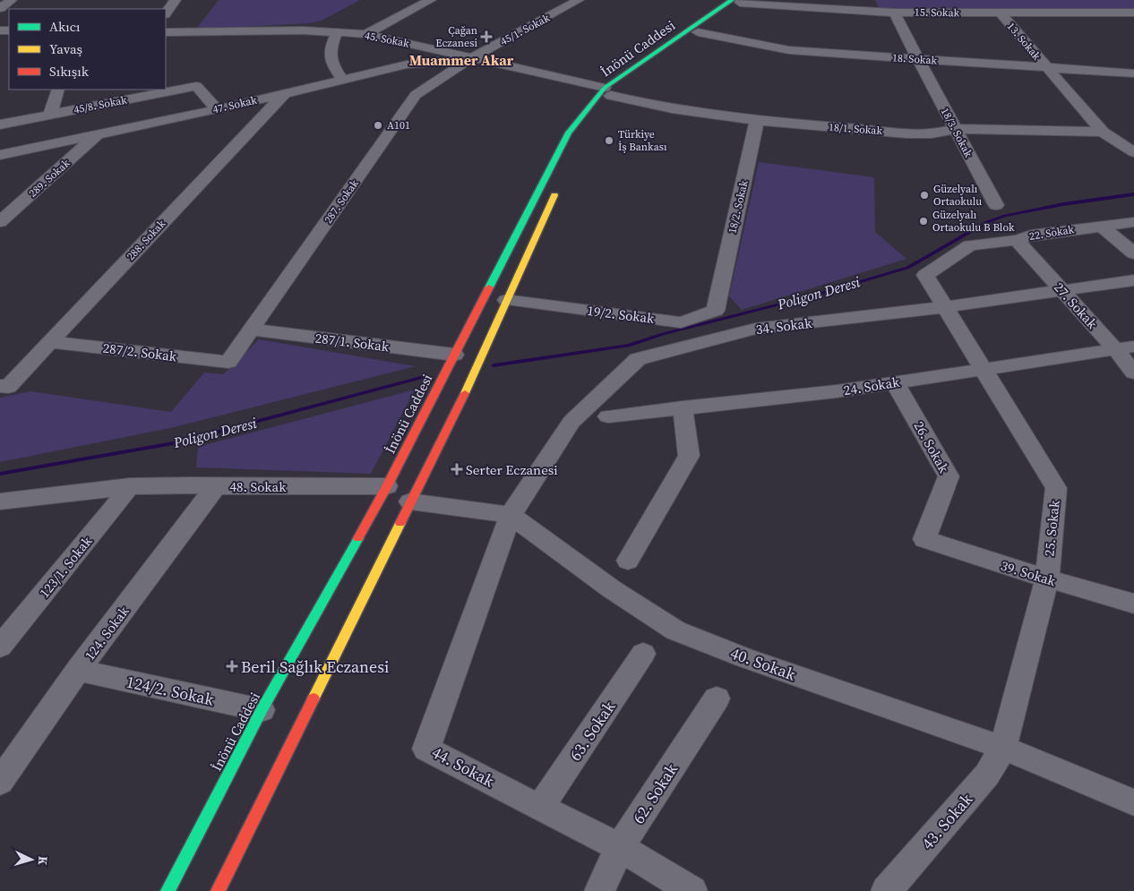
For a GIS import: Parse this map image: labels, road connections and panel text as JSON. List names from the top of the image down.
{
  "streets": {
    "main road": ["İnönü Caddesi"],
    "street": [
      "15. Sokak",
      "45/1. Sokak",
      "45. Sokak",
      "13. Sokak",
      "18. Sokak",
      "45/8. Sokak",
      "47. Sokak",
      "18/1. Sokak",
      "18/3. Sokak",
      "289. Sokak",
      "287. Sokak",
      "18/2. Sokak",
      "22. Sokak",
      "288. Sokak",
      "27. Sokak",
      "19/2. Sokak",
      "34. Sokak",
      "287/1. Sokak",
      "287/2. Sokak",
      "24. Sokak",
      "26. Sokak",
      "48. Sokak",
      "25. Sokak",
      "123/1. Sokak",
      "39. Sokak",
      "124. Sokak",
      "40. Sokak",
      "124/2. Sokak",
      "63. Sokak",
      "44. Sokak",
      "62. Sokak",
      "43. Sokak"
    ]
  },
  "crossings": [
    ["15. Sokak", "13. Sokak"],
    ["15. Sokak", "İnönü Caddesi"],
    ["15. Sokak", "18/3. Sokak"],
    ["45/1. Sokak", "45. Sokak"],
    ["45/1. Sokak", "47. Sokak"],
    ["45/1. Sokak", "287. Sokak"],
    ["45. Sokak", "İnönü Caddesi"],
    ["45. Sokak", "47. Sokak"],
    ["45. Sokak", "18/1. Sokak"],
    ["45. Sokak", "287. Sokak"],
    ["13. Sokak", "18. Sokak"],
    ["İnönü Caddesi", "18. Sokak"],
    ["İnönü Caddesi", "18/1. Sokak"],
    ["İnönü Caddesi", "287/1. Sokak"],
    ["İnönü Caddesi", "48. Sokak"],
    ["İnönü Caddesi", "124/2. Sokak"],
    ["18. Sokak", "18/3. Sokak"],
    ["45/8. Sokak", "47. Sokak"],
    ["47. Sokak", "289. Sokak"],
    ["47. Sokak", "287. Sokak"],
    ["47. Sokak", "288. Sokak"],
    ["18/1. Sokak", "18/3. Sokak"],
    ["18/1. Sokak", "18/2. Sokak"],
    ["287. Sokak", "287/1. Sokak"],
    ["287. Sokak", "287/2. Sokak"],
    ["18/2. Sokak", "19/2. Sokak"],
    ["22. Sokak", "27. Sokak"],
    ["22. Sokak", "34. Sokak"],
    ["22. Sokak", "25. Sokak"],
    ["288. Sokak", "287/2. Sokak"],
    ["27. Sokak", "34. Sokak"],
    ["27. Sokak", "24. Sokak"],
    ["34. Sokak", "25. Sokak"],
    ["34. Sokak", "40. Sokak"],
    ["34. Sokak", "44. Sokak"],
    ["24. Sokak", "26. Sokak"],
    ["24. Sokak", "25. Sokak"],
    ["26. Sokak", "39. Sokak"],
    ["48. Sokak", "123/1. Sokak"],
    ["48. Sokak", "124. Sokak"],
    ["25. Sokak", "39. Sokak"],
    ["25. Sokak", "40. Sokak"],
    ["25. Sokak", "43. Sokak"],
    ["124. Sokak", "124/2. Sokak"],
    ["40. Sokak", "44. Sokak"],
    ["40. Sokak", "43. Sokak"],
    ["63. Sokak", "44. Sokak"],
    ["44. Sokak", "62. Sokak"]
  ],
  "districts": ["Muammer Akar"],
  "water": ["Poligon Deresi"],
  "places": {
    "health": ["Çağan Eczanesi", "Serter Eczanesi", "Beril Sağlık Eczanesi"],
    "other": [
      "A101",
      "Türkiye İş Bankası",
      "Güzelyalı Ortaokulu",
      "Güzelyalı Ortaokulu B Blok"
    ]
  },
  "legend": ["Akıcı", "Yavaş", "Sıkışık"],
  "north": "right"
}
